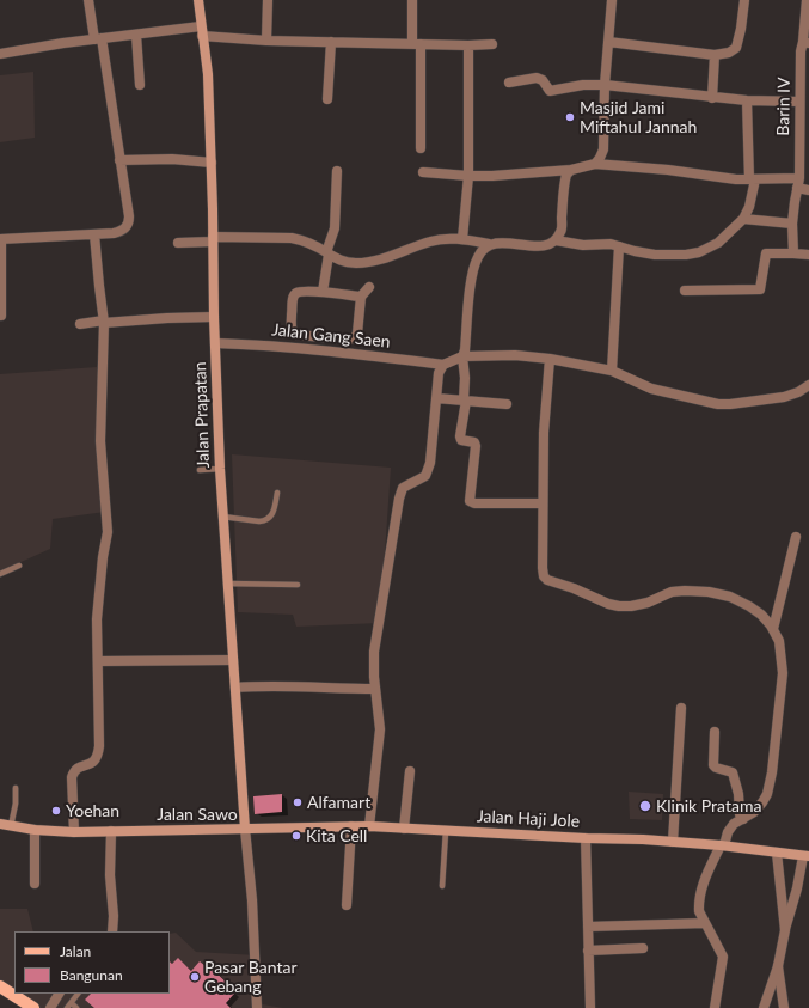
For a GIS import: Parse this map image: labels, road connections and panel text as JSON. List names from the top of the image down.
{
  "streets": {
    "main road": ["Jalan Prapatan", "Jalan Sawo", "Jalan Haji Jole"],
    "street": ["Barin IV", "Jalan Gang Saen"]
  },
  "crossings": [
    ["Jalan Gang Saen", "Jalan Prapatan"],
    ["Jalan Prapatan", "Jalan Sawo"],
    ["Jalan Prapatan", "Jalan Haji Jole"],
    ["Jalan Sawo", "Jalan Haji Jole"]
  ],
  "places": [
    "Masjid Jami Miftahul Jannah",
    "Alfamart",
    "Klinik Pratama",
    "Yoehan",
    "Kita Cell",
    "Pasar Bantar Gebang"
  ],
  "legend": ["Jalan", "Bangunan"]
}
